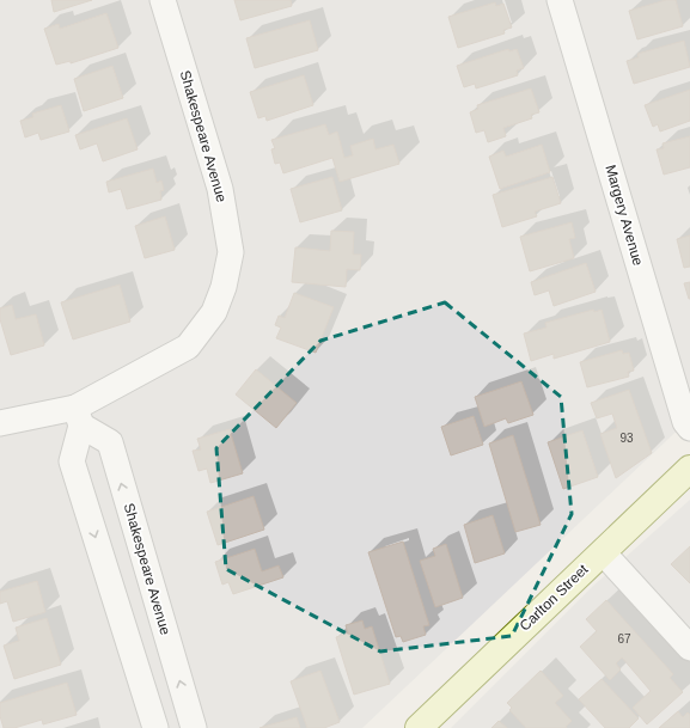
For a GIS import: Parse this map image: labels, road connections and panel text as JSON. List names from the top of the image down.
{
  "streets": {
    "main road": ["Carlton Street"],
    "street": ["Shakespeare Avenue", "Margery Avenue"]
  },
  "house_numbers": ["93", "67"]
}
